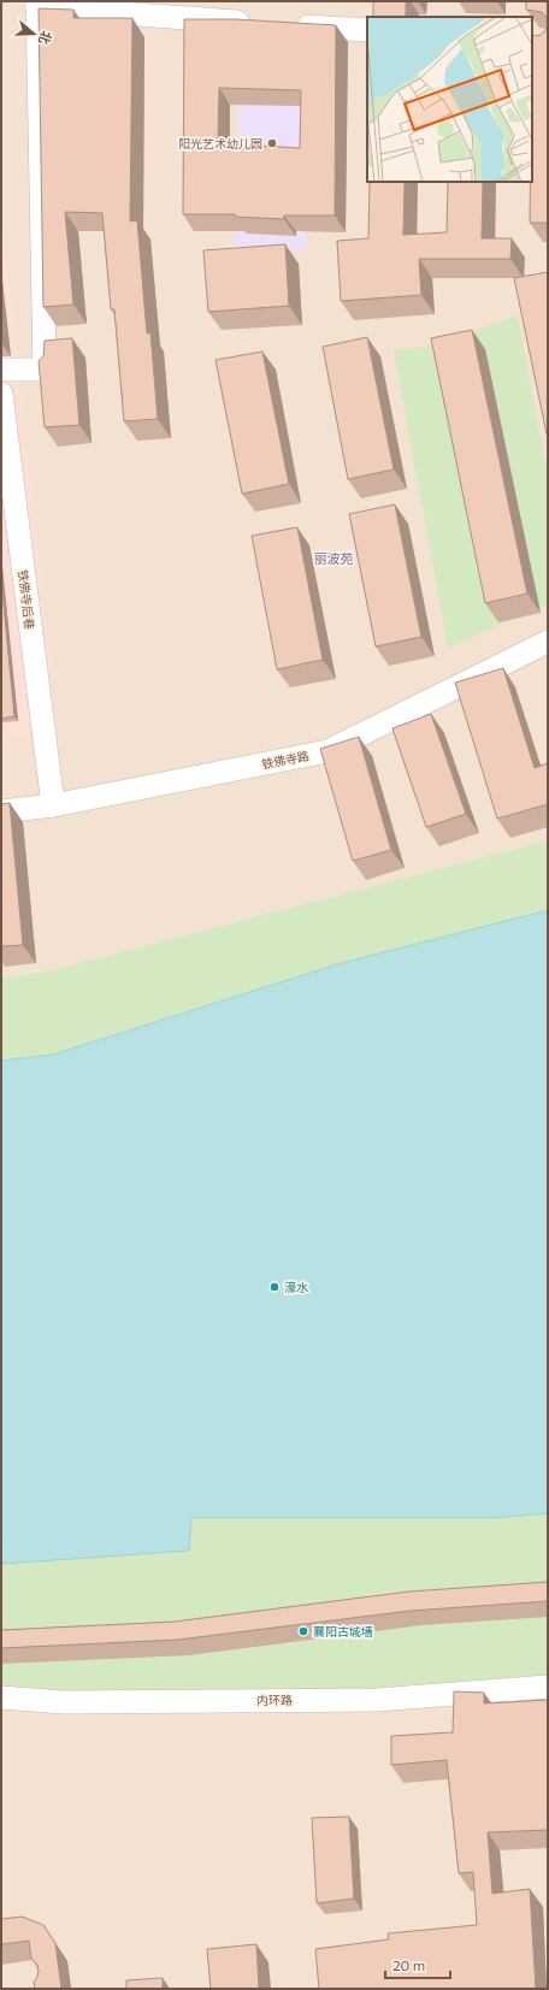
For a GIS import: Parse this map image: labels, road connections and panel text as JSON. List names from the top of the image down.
{
  "streets": {
    "street": ["铁佛寺后巷", "铁佛寺路", "内环路"]
  },
  "crossings": [
    ["铁佛寺后巷", "铁佛寺路"]
  ],
  "districts": ["丽波苑"],
  "places": ["阳光艺术幼儿园", "濠水", "襄阳古城墙"],
  "scale_bar": "20 m",
  "north": "right"
}
